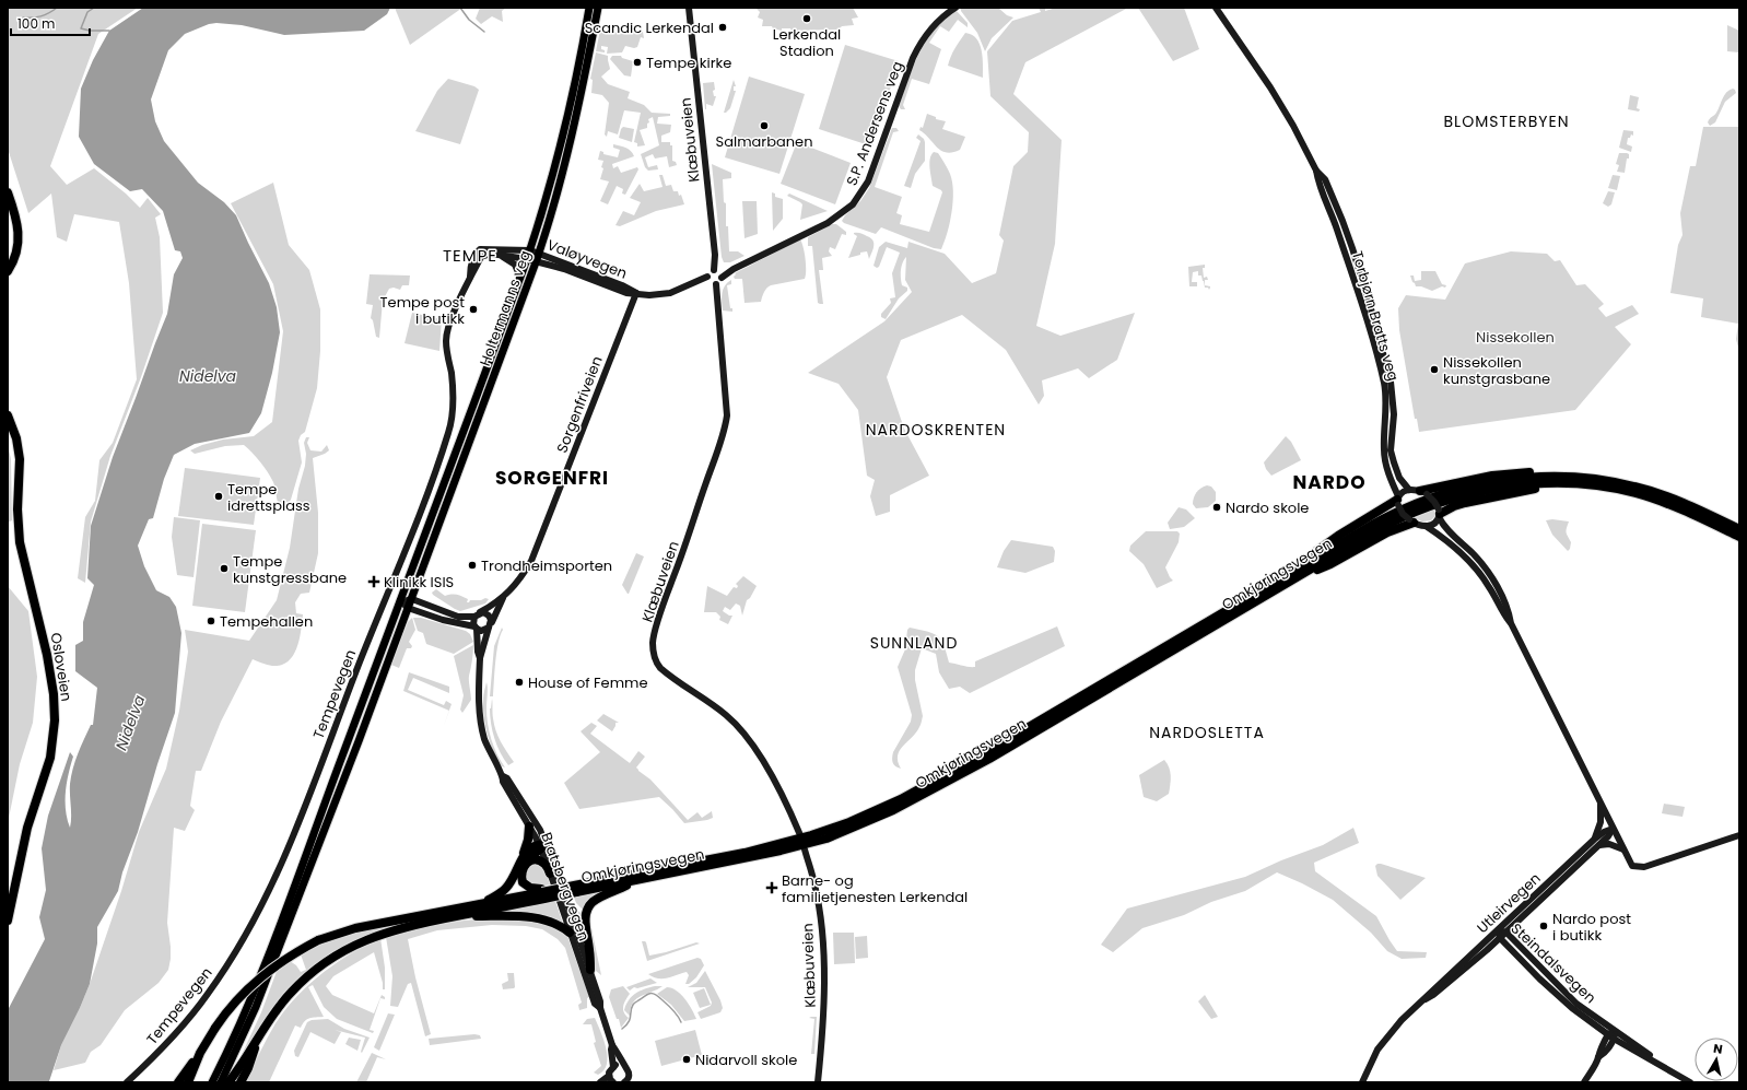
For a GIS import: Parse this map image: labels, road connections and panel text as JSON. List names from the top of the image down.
{
  "streets": {
    "highway": ["Omkjøringsvegen", "Osloveien"],
    "main road": ["Holtermanns veg"],
    "street": [
      "S.P. Andersens veg",
      "Klæbuveien",
      "Valøyvegen",
      "Torbjørn Bratts veg",
      "Sorgenfriveien",
      "Tempevegen",
      "Bratsbergvegen",
      "Utleirvegen",
      "Steindalsvegen"
    ]
  },
  "crossings": [
    ["S.P. Andersens veg", "Klæbuveien"],
    ["Valøyvegen", "Holtermanns veg"],
    ["Valøyvegen", "Sorgenfriveien"],
    ["Valøyvegen", "Tempevegen"],
    ["Sorgenfriveien", "Bratsbergvegen"],
    ["Utleirvegen", "Steindalsvegen"]
  ],
  "districts": [
    "BLOMSTERBYEN",
    "TEMPE",
    "NARDOSKRENTEN",
    "SORGENFRI",
    "NARDO",
    "SUNNLAND",
    "NARDOSLETTA"
  ],
  "water": ["Nidelva"],
  "parks": ["Nissekollen"],
  "places": {
    "other": [
      "Lerkendal Stadion",
      "Scandic Lerkendal",
      "Tempe kirke",
      "Salmarbanen",
      "Tempe post i butikk",
      "Nissekollen kunstgrasbane",
      "Tempe idrettsplass",
      "Nardo skole",
      "Trondheimsporten",
      "Tempe kunstgressbane",
      "Tempehallen",
      "House of Femme",
      "Nardo post i butikk",
      "Nidarvoll skole"
    ],
    "health": ["Klinikk ISIS", "Barne- og familietjenesten Lerkendal"]
  },
  "scale_bar": "100 m",
  "north": "top"
}
